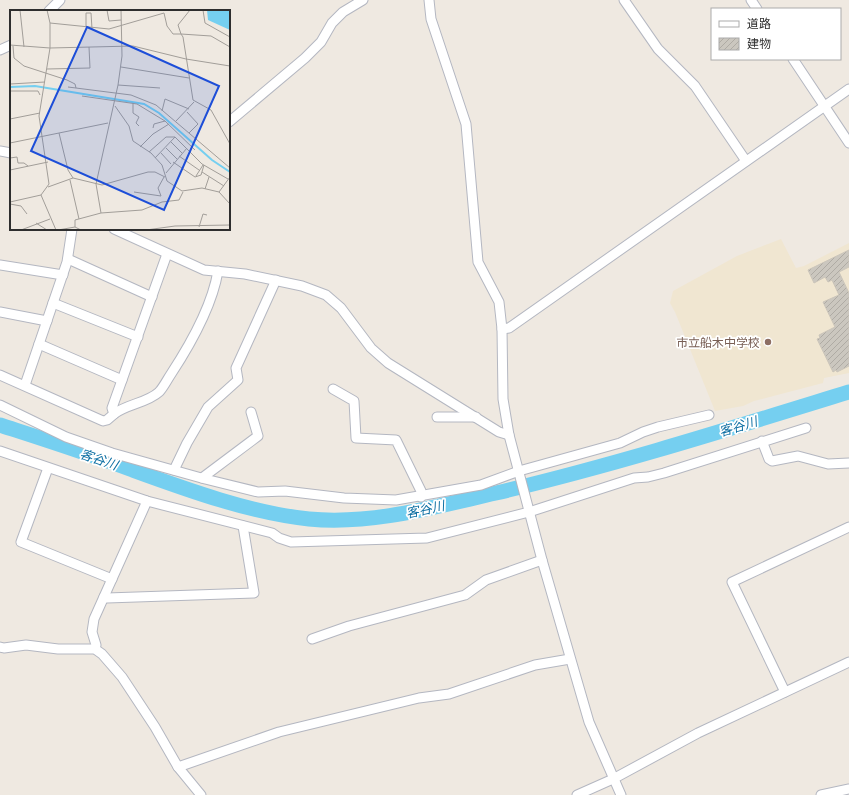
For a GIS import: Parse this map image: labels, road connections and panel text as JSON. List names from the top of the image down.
{
  "water": ["客谷川"],
  "places": ["市立船木中学校"],
  "legend": ["道路", "建物"]
}
